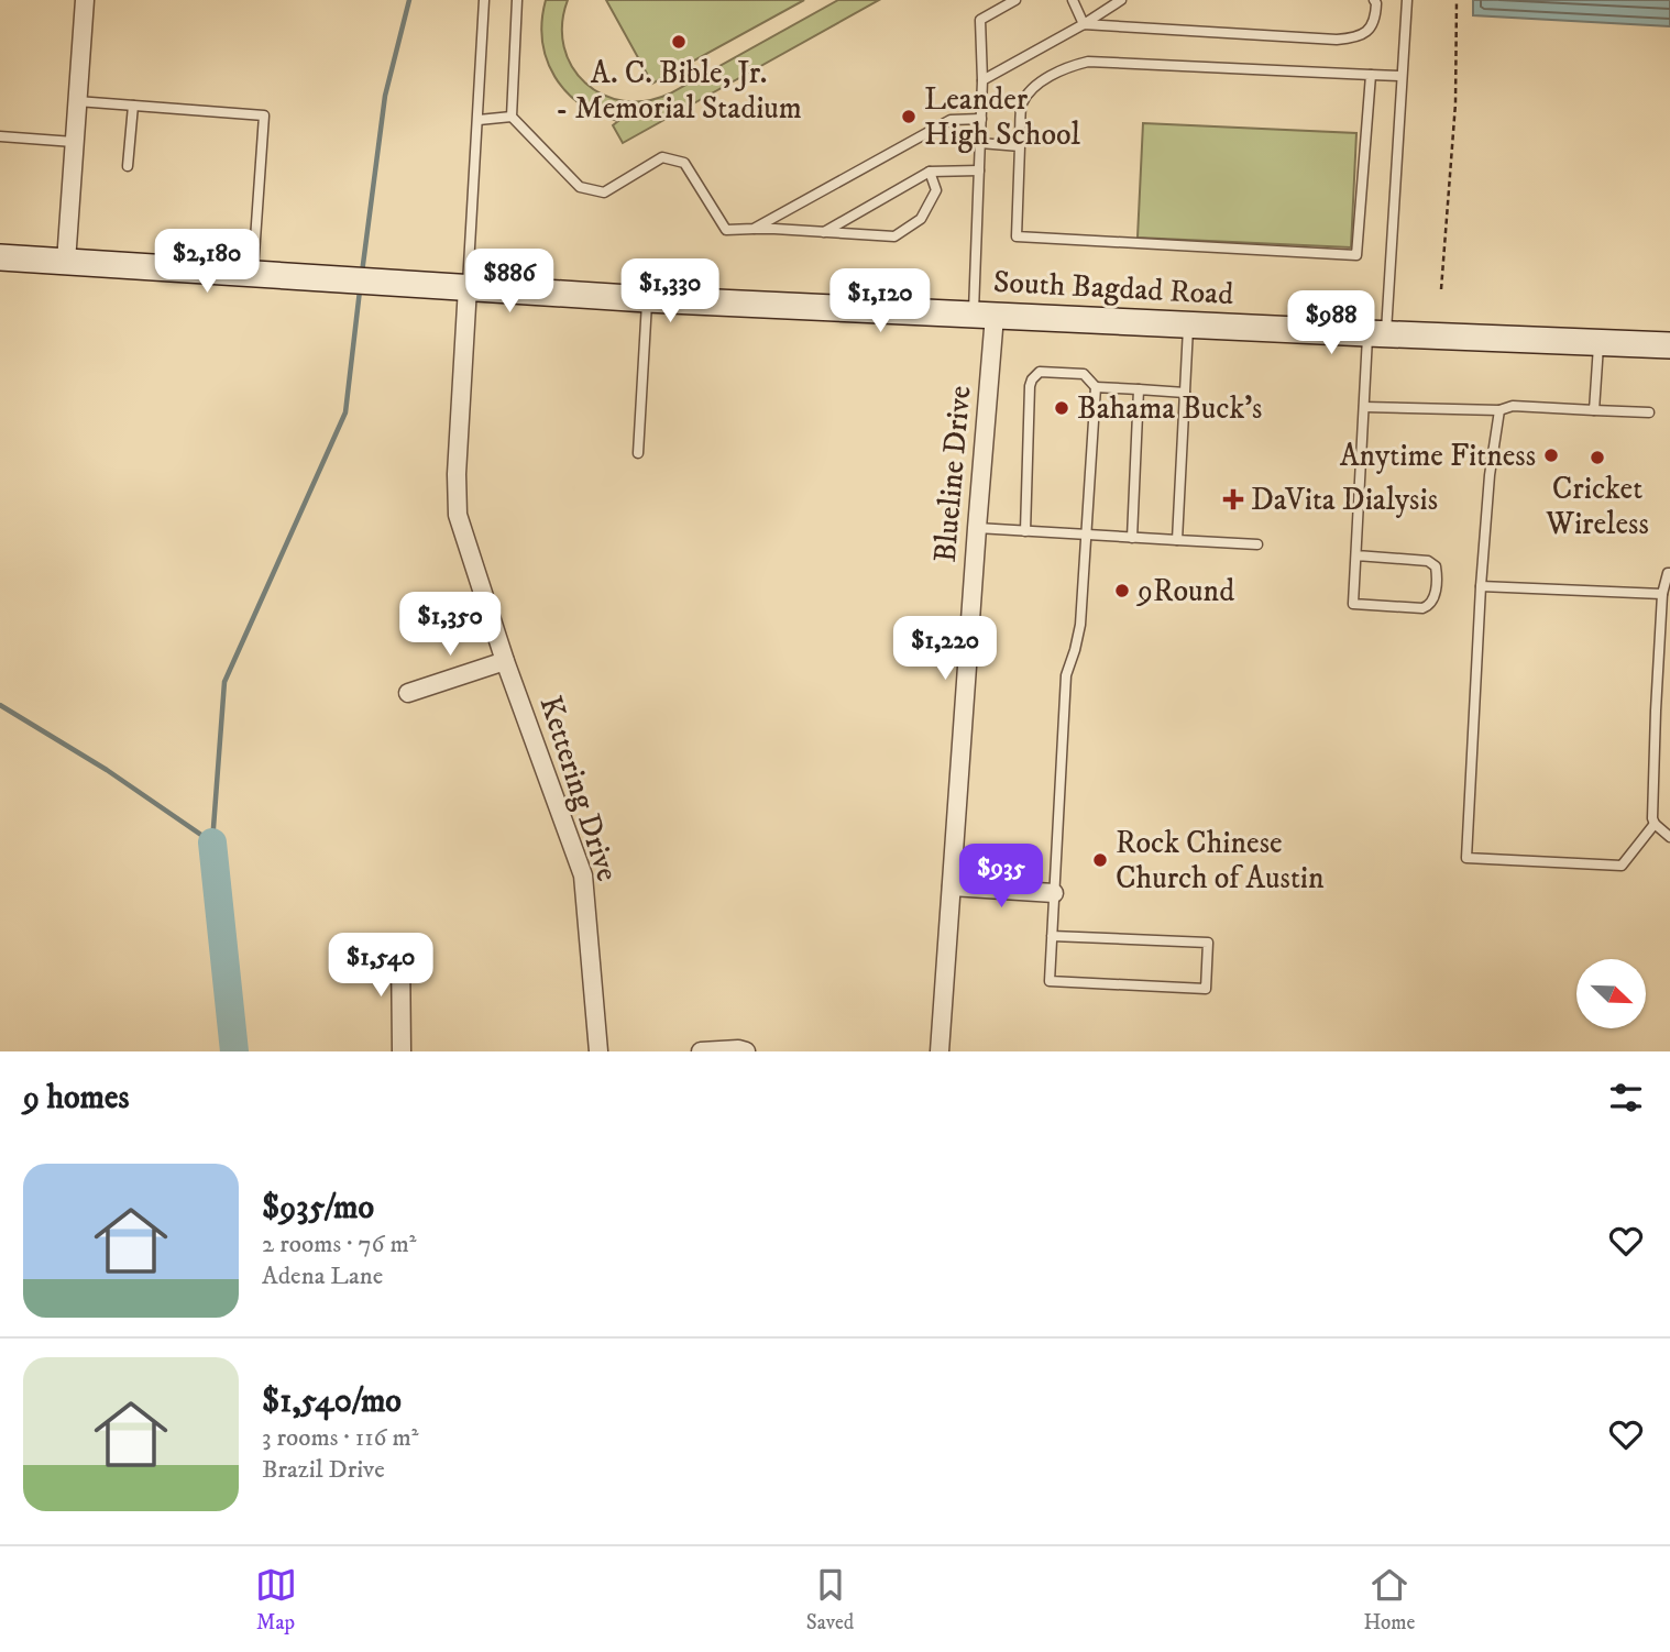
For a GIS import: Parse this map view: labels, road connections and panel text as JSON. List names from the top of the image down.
{
  "streets": {
    "main road": ["South Bagdad Road"],
    "street": ["Blueline Drive", "Kettering Drive"]
  },
  "crossings": [
    ["South Bagdad Road", "Blueline Drive"],
    ["South Bagdad Road", "Kettering Drive"]
  ],
  "places": {
    "other": [
      "A. C. Bible, Jr. - Memorial Stadium",
      "Leander High School",
      "Bahama Buck's",
      "Anytime Fitness",
      "Cricket Wireless",
      "9Round",
      "Rock Chinese Church of Austin"
    ],
    "health": ["DaVita Dialysis"]
  },
  "north": "bottom right",
  "page": {
    "price": [
      "$2,180",
      "$886",
      "$1,330",
      "$1,120",
      "$988",
      "$1,350",
      "$1,220",
      "$935",
      "$1,540"
    ],
    "heading": "9 homes",
    "list": [
      {
        "name": "$935/mo",
        "note": "2 rooms · 76 m² · Adena Lane"
      },
      {
        "name": "$1,540/mo",
        "note": "3 rooms · 116 m² · Brazil Drive"
      }
    ],
    "tabs": ["Map", "Saved", "Home"]
  }
}
